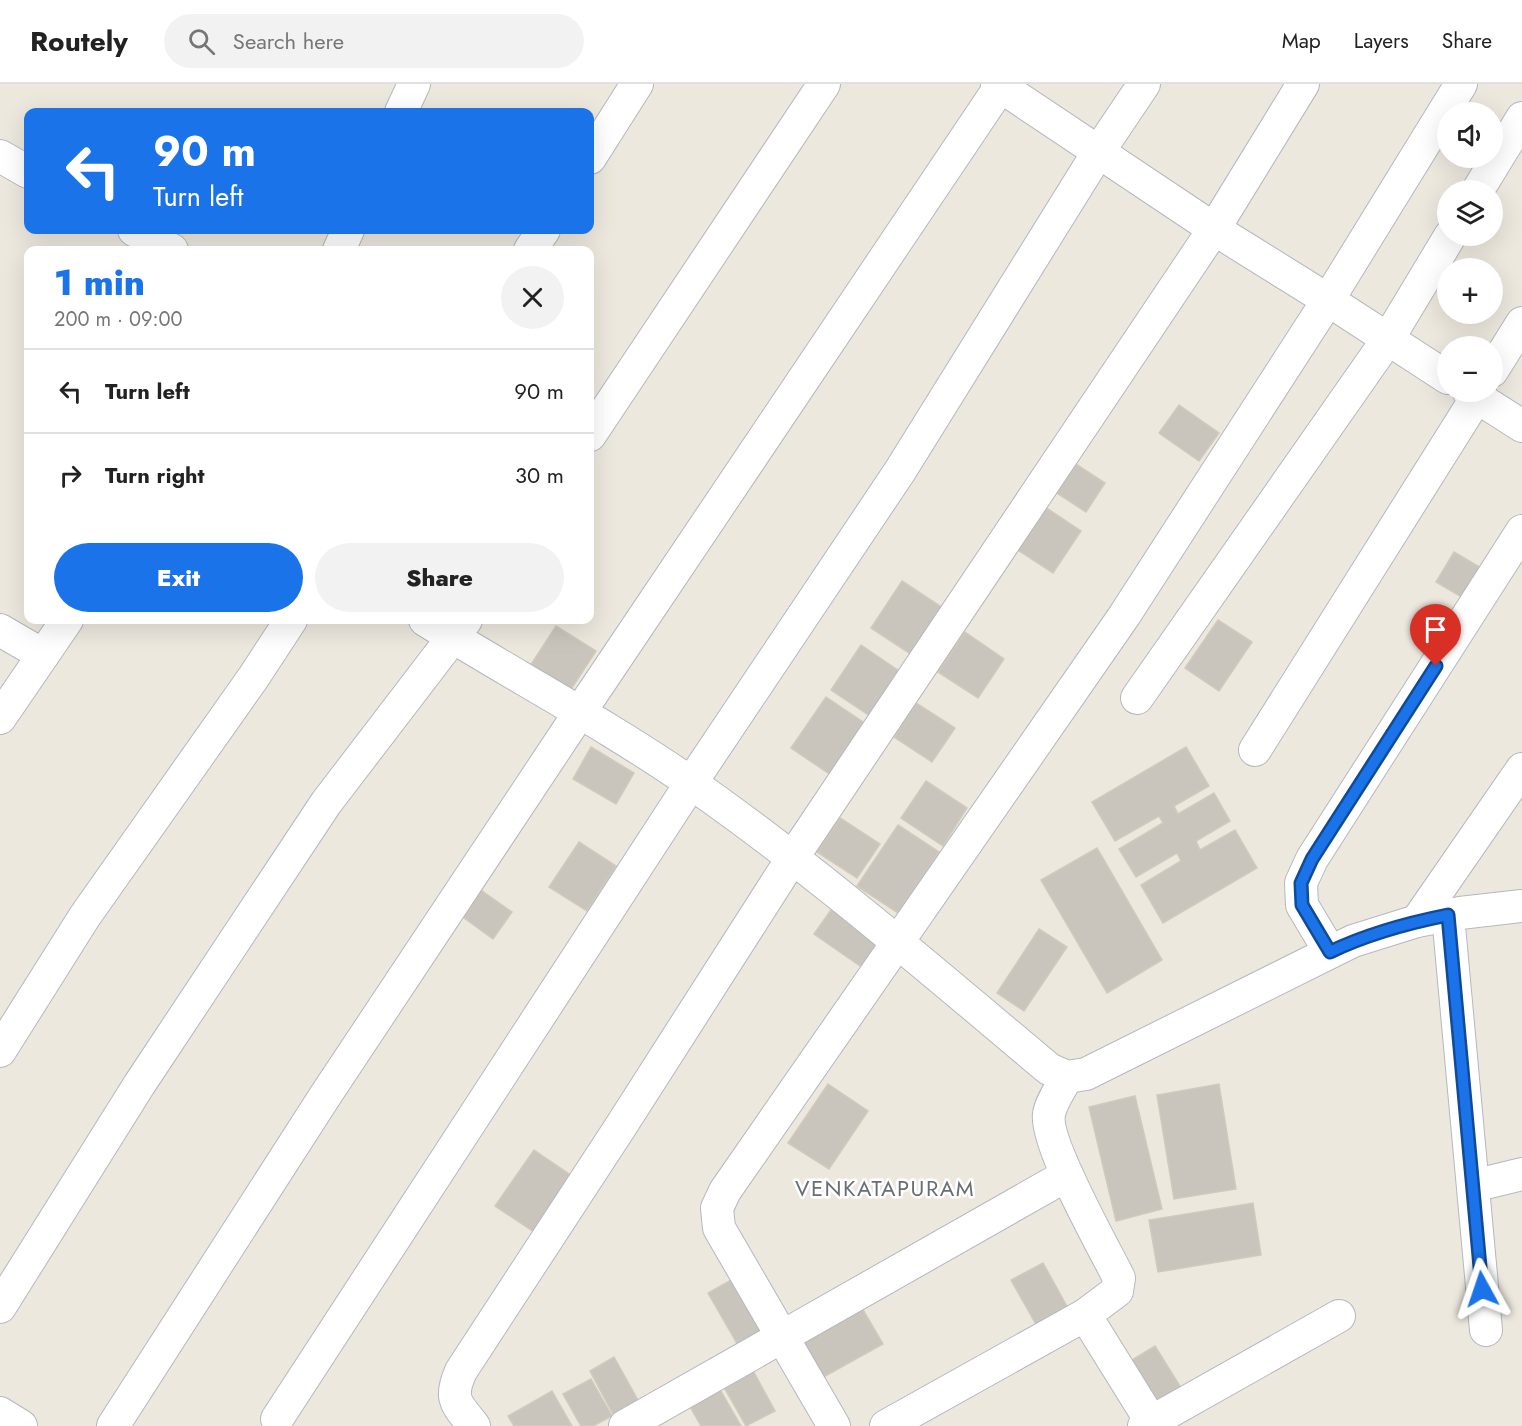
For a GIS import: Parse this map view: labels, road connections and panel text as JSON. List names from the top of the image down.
{
  "districts": ["VENKATAPURAM"],
  "page": {
    "header": "Routely",
    "search": "Search here",
    "nav": ["Map", "Layers", "Share"],
    "map_buttons": ["+", "−"],
    "turn": ["90 m", "Turn left"],
    "heading": ["1 min", "200 m · 09:00"],
    "list": [
      {
        "name": "Turn left",
        "value": "90 m"
      },
      {
        "name": "Turn right",
        "value": "30 m"
      }
    ],
    "buttons": ["Exit", "Share"]
  }
}
